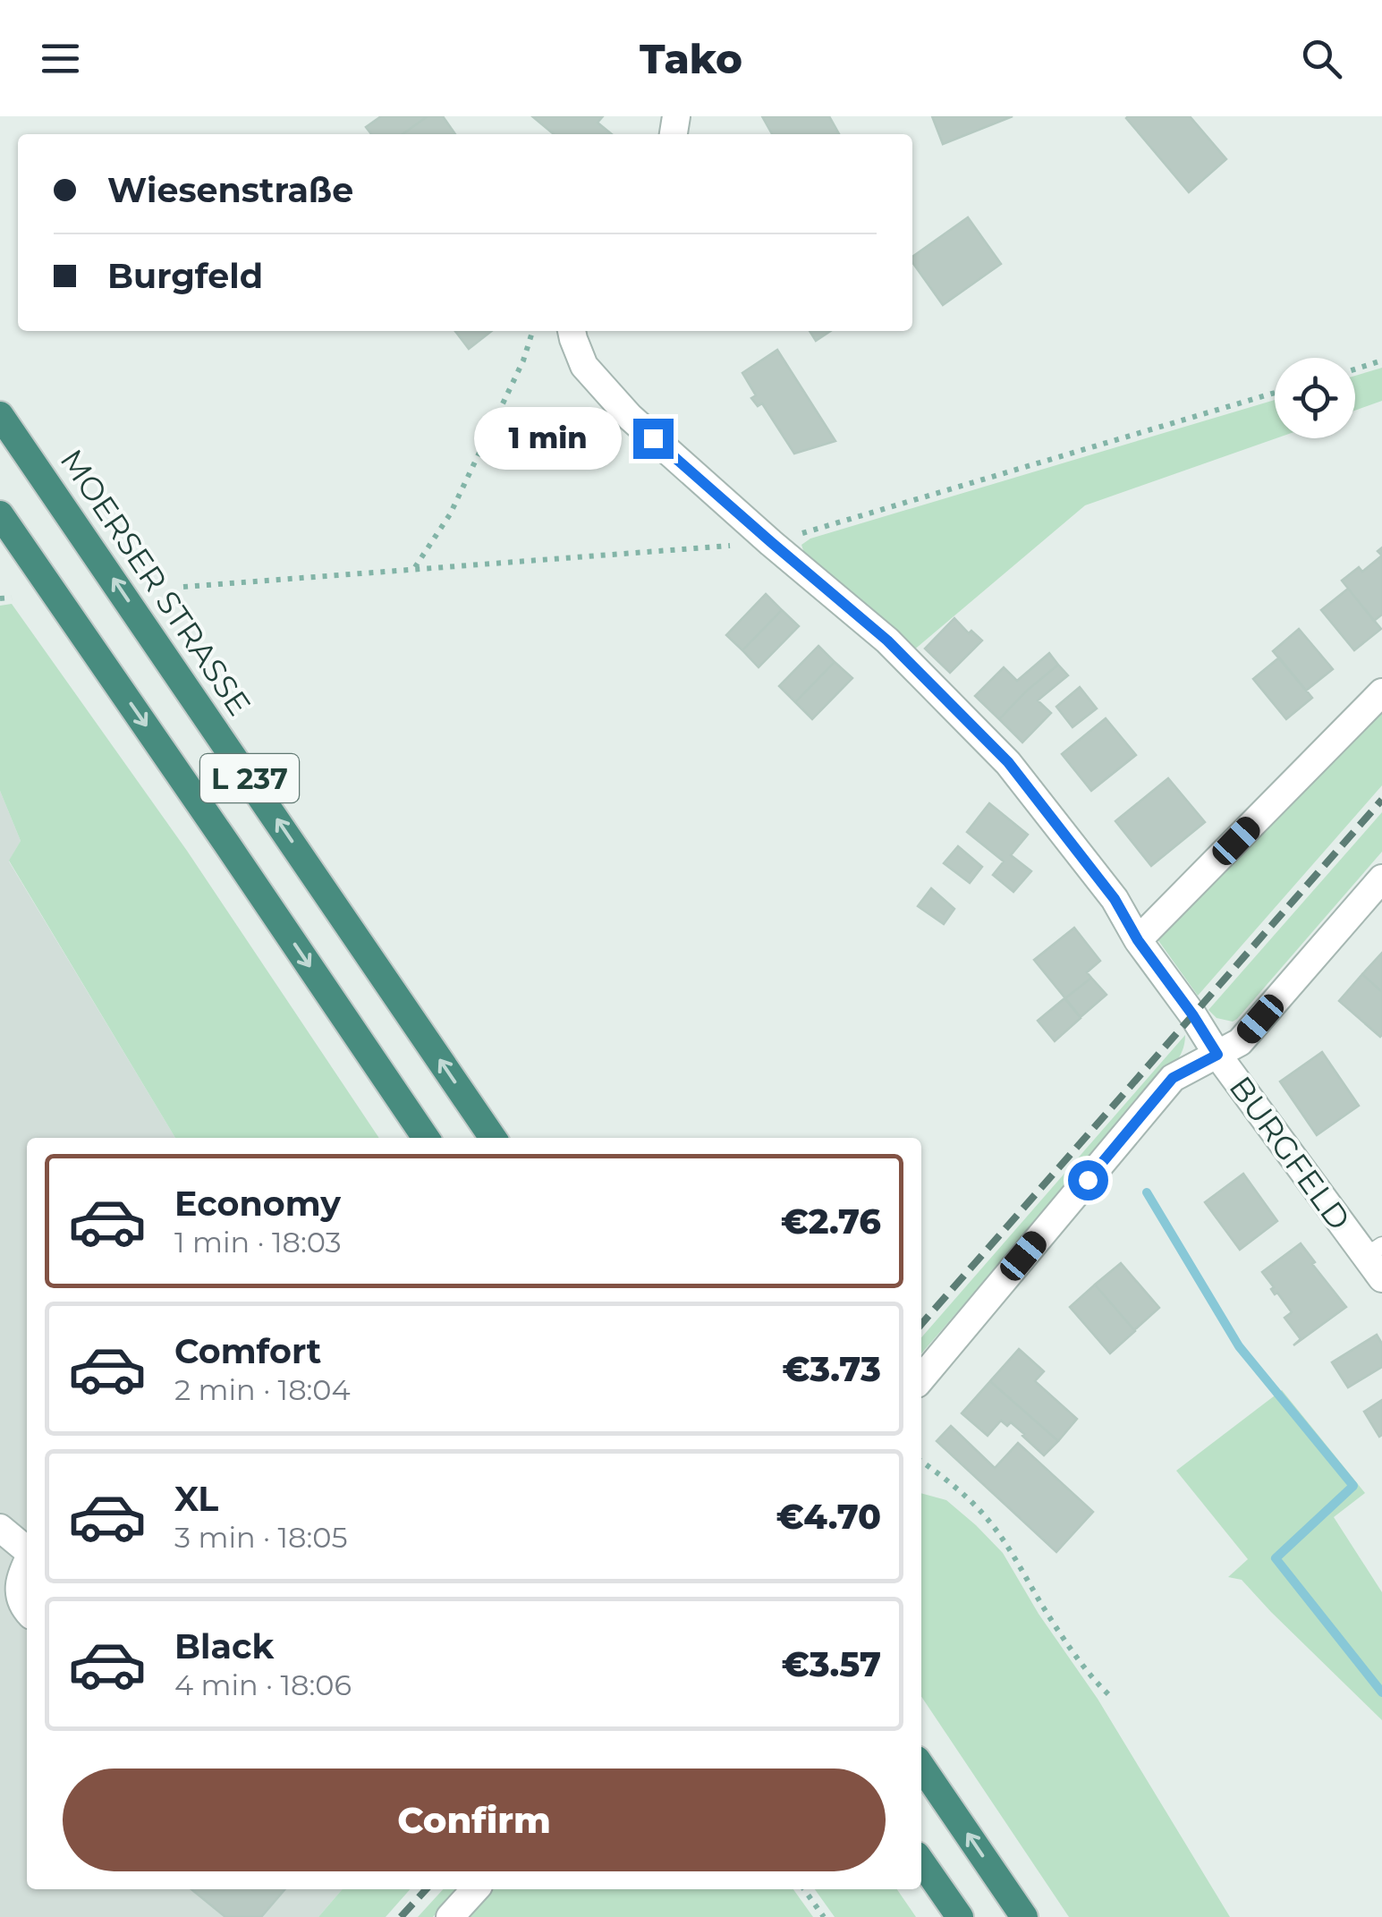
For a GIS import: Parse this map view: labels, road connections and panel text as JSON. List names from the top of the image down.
{
  "streets": {
    "highway": ["MOERSER STRASSE", "L 237"],
    "street": ["BURGFELD"]
  },
  "page": {
    "header": "Tako",
    "banner": ["Wiesenstraße", "Burgfeld"],
    "bubble": "1 min",
    "list": [
      {
        "name": "Economy",
        "note": "1 min · 18:03",
        "value": "€2.76"
      },
      {
        "name": "Comfort",
        "note": "2 min · 18:04",
        "value": "€3.73"
      },
      {
        "name": "XL",
        "note": "3 min · 18:05",
        "value": "€4.70"
      },
      {
        "name": "Black",
        "note": "4 min · 18:06",
        "value": "€3.57"
      }
    ],
    "buttons": "Confirm"
  }
}
